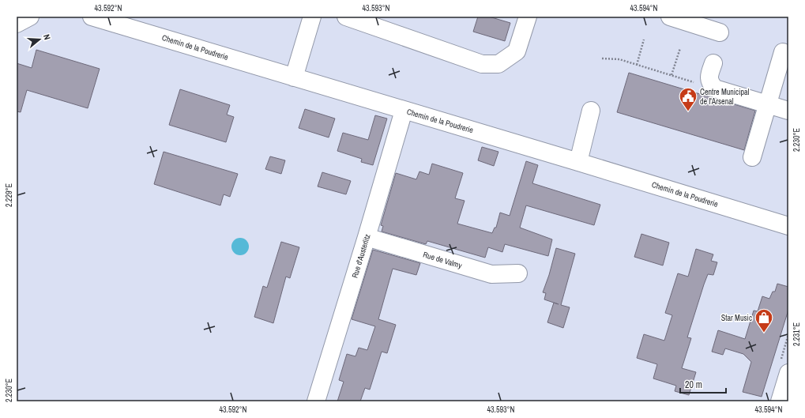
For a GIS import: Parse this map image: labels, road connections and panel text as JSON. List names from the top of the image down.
{
  "streets": {
    "street": ["Chemin de la Poudrerie", "Rue d'Austerlitz", "Rue de Valmy"]
  },
  "crossings": [
    ["Chemin de la Poudrerie", "Rue d'Austerlitz"],
    ["Rue d'Austerlitz", "Rue de Valmy"]
  ],
  "places": {
    "public building": ["Centre Municipal de l'Arsenal"],
    "shop": ["Star Music"]
  },
  "scale_bar": "20 m",
  "north": "right",
  "coordinates": [
    "43.592°N",
    "43.593°N",
    "43.594°N",
    "2.230°E",
    "2.229°E",
    "2.231°E"
  ]
}
